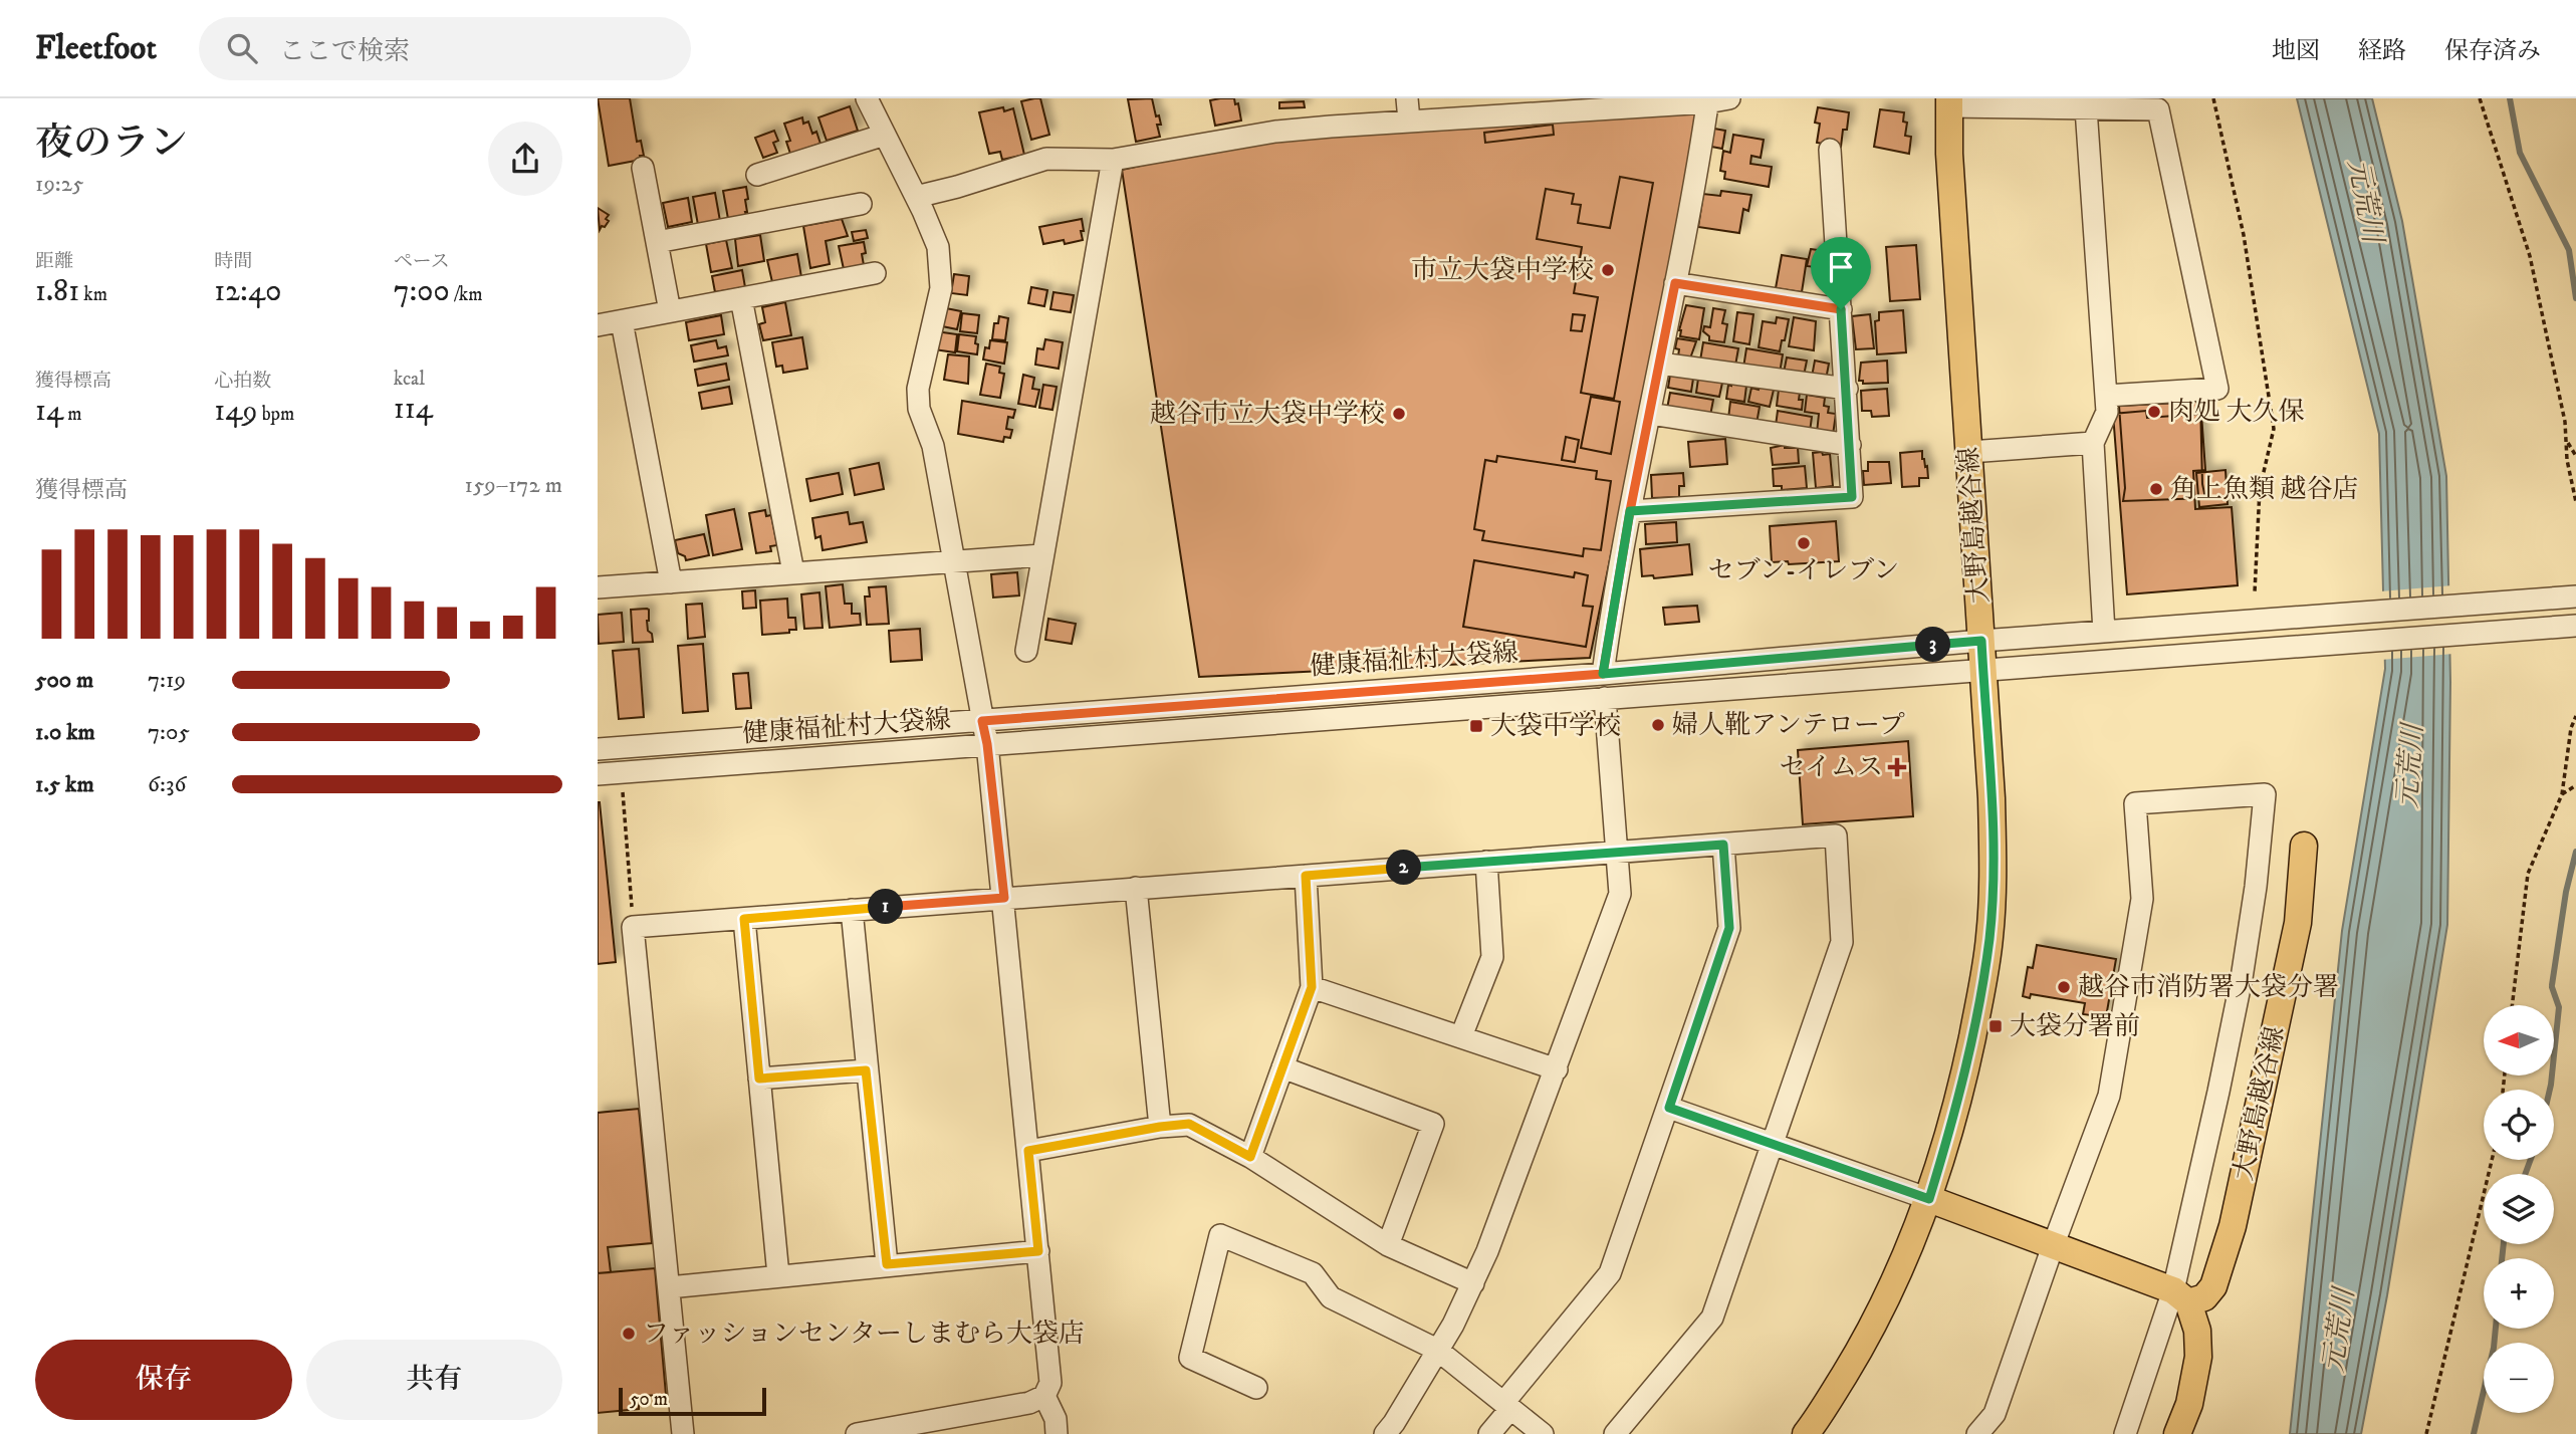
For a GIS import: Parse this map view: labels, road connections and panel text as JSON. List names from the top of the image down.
{
  "streets": {
    "main road": ["大野島越谷線"],
    "street": ["健康福祉村大袋線"]
  },
  "crossings": [
    ["大野島越谷線", "健康福祉村大袋線"]
  ],
  "water": ["元荒川"],
  "places": {
    "other": [
      "市立大袋中学校",
      "肉処 大久保",
      "越谷市立大袋中学校",
      "角上魚類 越谷店",
      "セブン-イレブン",
      "婦人靴アンテロープ",
      "越谷市消防署大袋分署",
      "ファッションセンターしまむら大袋店"
    ],
    "transit": ["大袋中学校", "大袋分署前"],
    "health": ["セイムス"]
  },
  "scale_bar": "50 m",
  "north": "left",
  "page": {
    "header": "Fleetfoot",
    "search": "ここで検索",
    "nav": ["地図", "経路", "保存済み"],
    "heading": ["夜のラン", "19:25"],
    "stats": [
      ["距離", "1.81 km"],
      ["時間", "12:40"],
      ["ペース", "7:00 /km"],
      ["獲得標高", "14 m"],
      ["心拍数", "149 bpm"],
      ["kcal", "114"]
    ],
    "chart": ["獲得標高", "159–172 m"],
    "pins": ["3", "2", "1"],
    "list": [
      {
        "name": "500 m",
        "note": "7:19"
      },
      {
        "name": "1.0 km",
        "note": "7:05"
      },
      {
        "name": "1.5 km",
        "note": "6:36"
      }
    ],
    "map_buttons": ["+", "−"],
    "buttons": ["保存", "共有"],
    "scale": "50 m"
  }
}
